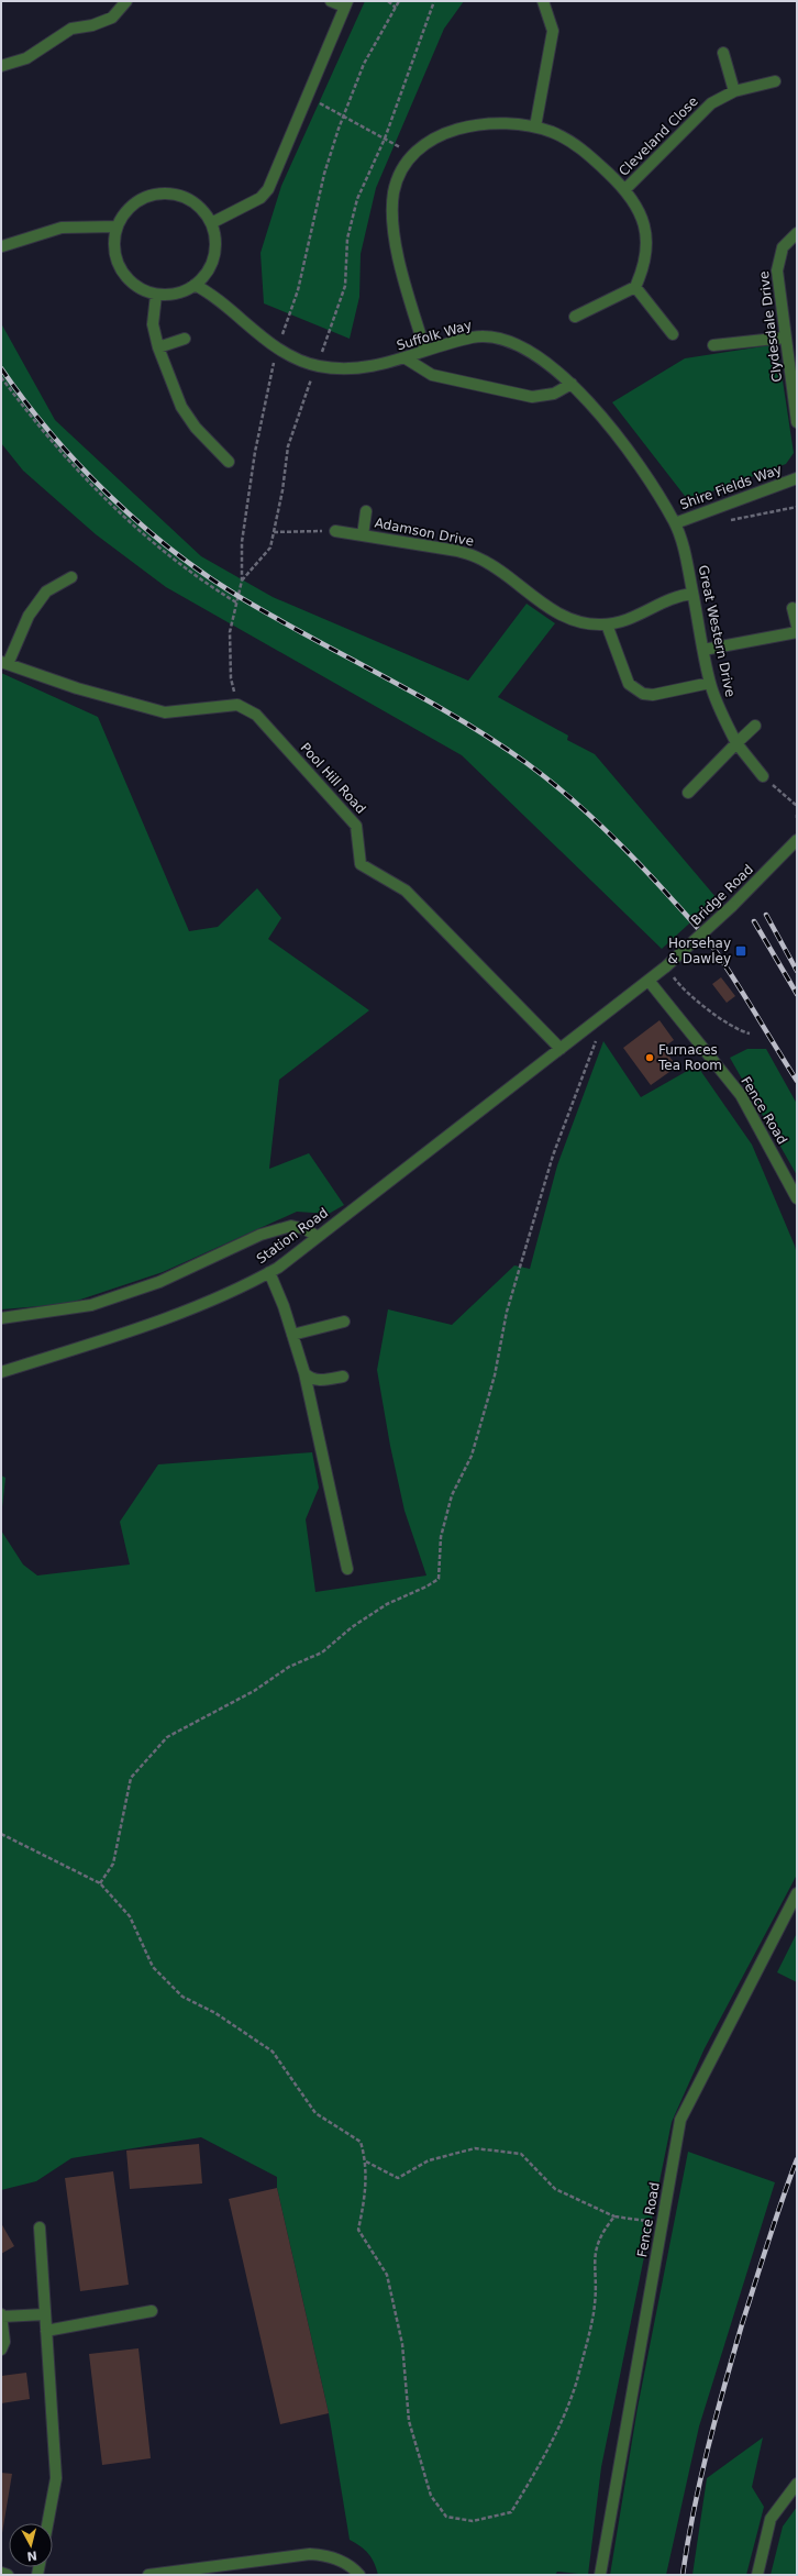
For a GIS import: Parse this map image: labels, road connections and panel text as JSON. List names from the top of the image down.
{
  "streets": {
    "street": [
      "Cleveland Close",
      "Clydesdale Drive",
      "Suffolk Way",
      "Shire Fields Way",
      "Adamson Drive",
      "Great Western Drive",
      "Pool Hill Road",
      "Bridge Road",
      "Fence Road",
      "Station Road"
    ]
  },
  "crossings": [
    ["Suffolk Way", "Shire Fields Way"],
    ["Suffolk Way", "Great Western Drive"],
    ["Shire Fields Way", "Great Western Drive"],
    ["Adamson Drive", "Great Western Drive"],
    ["Pool Hill Road", "Bridge Road"],
    ["Pool Hill Road", "Station Road"],
    ["Bridge Road", "Fence Road"],
    ["Bridge Road", "Station Road"]
  ],
  "places": {
    "transit": ["Horsehay & Dawley"],
    "other": ["Furnaces Tea Room"]
  },
  "north": "bottom"
}
